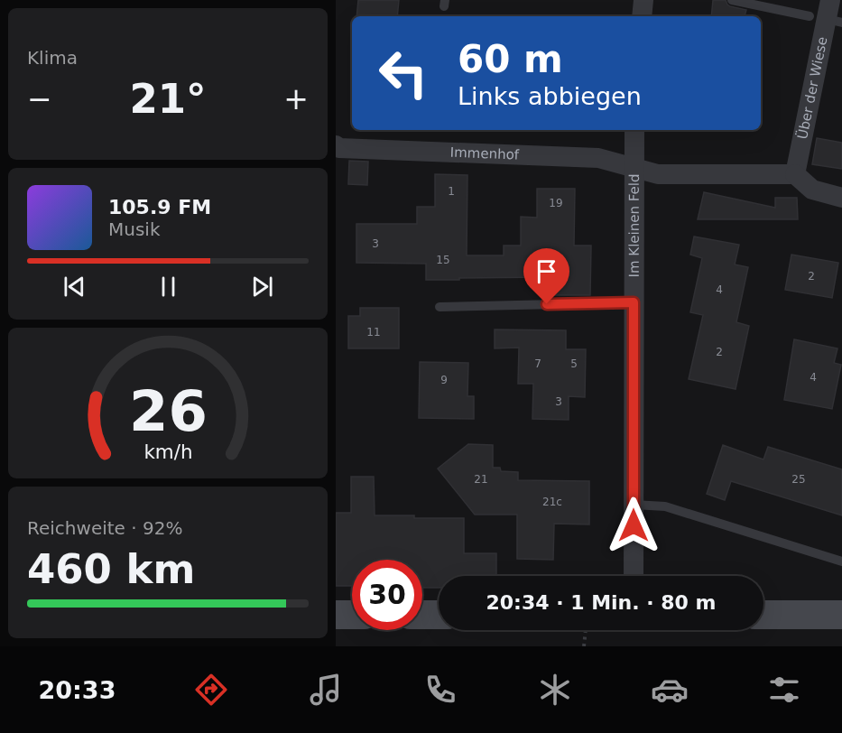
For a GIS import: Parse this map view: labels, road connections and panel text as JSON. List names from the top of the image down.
{
  "streets": {
    "street": ["Über der Wiese", "Immenhof", "Im Kleinen Feld"]
  },
  "crossings": [
    ["Immenhof", "Im Kleinen Feld"]
  ],
  "house_numbers": [
    "1",
    "19",
    "3",
    "15",
    "2",
    "4",
    "11",
    "2",
    "7",
    "5",
    "4",
    "9",
    "3",
    "21",
    "25",
    "21c"
  ],
  "page": {
    "tile": [
      "Klima",
      ["Reichweite · 92%", "460 km"]
    ],
    "turn": ["60 m", "Links abbiegen"],
    "heat": ["−", "21°", "+"],
    "song": ["105.9 FM", "Musik"],
    "limit": "30",
    "trip": "20:34 · 1 Min. · 80 m",
    "tabs": "20:33",
    "gauge": ["26", "km/h"]
  }
}
